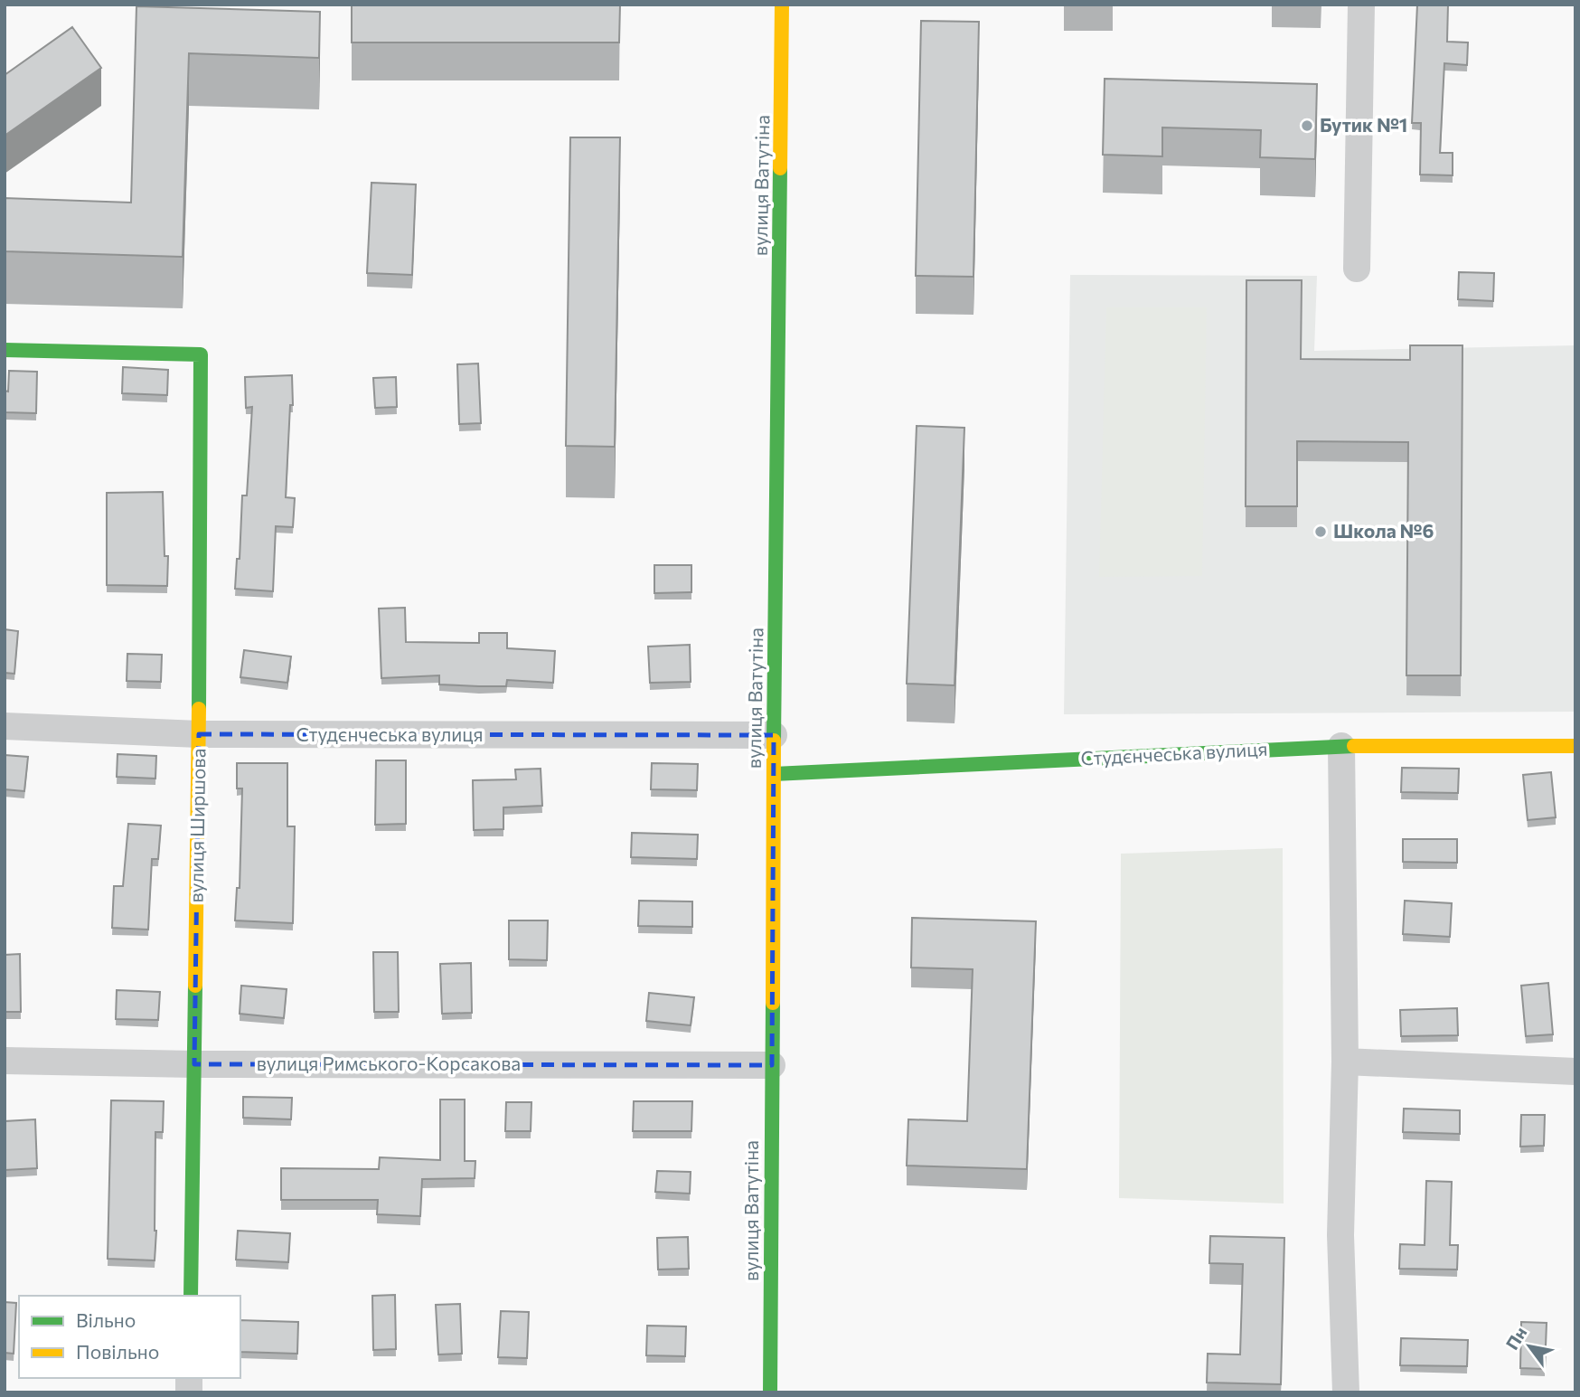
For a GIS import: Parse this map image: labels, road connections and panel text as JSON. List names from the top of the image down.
{
  "streets": {
    "street": [
      "вулиця Ватутіна",
      "Студєнчеська вулиця",
      "вулиця Ширшова",
      "вулиця Римського-Корсакова"
    ]
  },
  "crossings": [
    ["вулиця Ватутіна", "Студєнчеська вулиця"],
    ["вулиця Ватутіна", "вулиця Римського-Корсакова"],
    ["Студєнчеська вулиця", "вулиця Ширшова"],
    ["вулиця Ширшова", "вулиця Римського-Корсакова"]
  ],
  "places": ["Бутик №1", "Школа №6"],
  "legend": ["Вільно", "Повільно"],
  "north": "top left"
}
